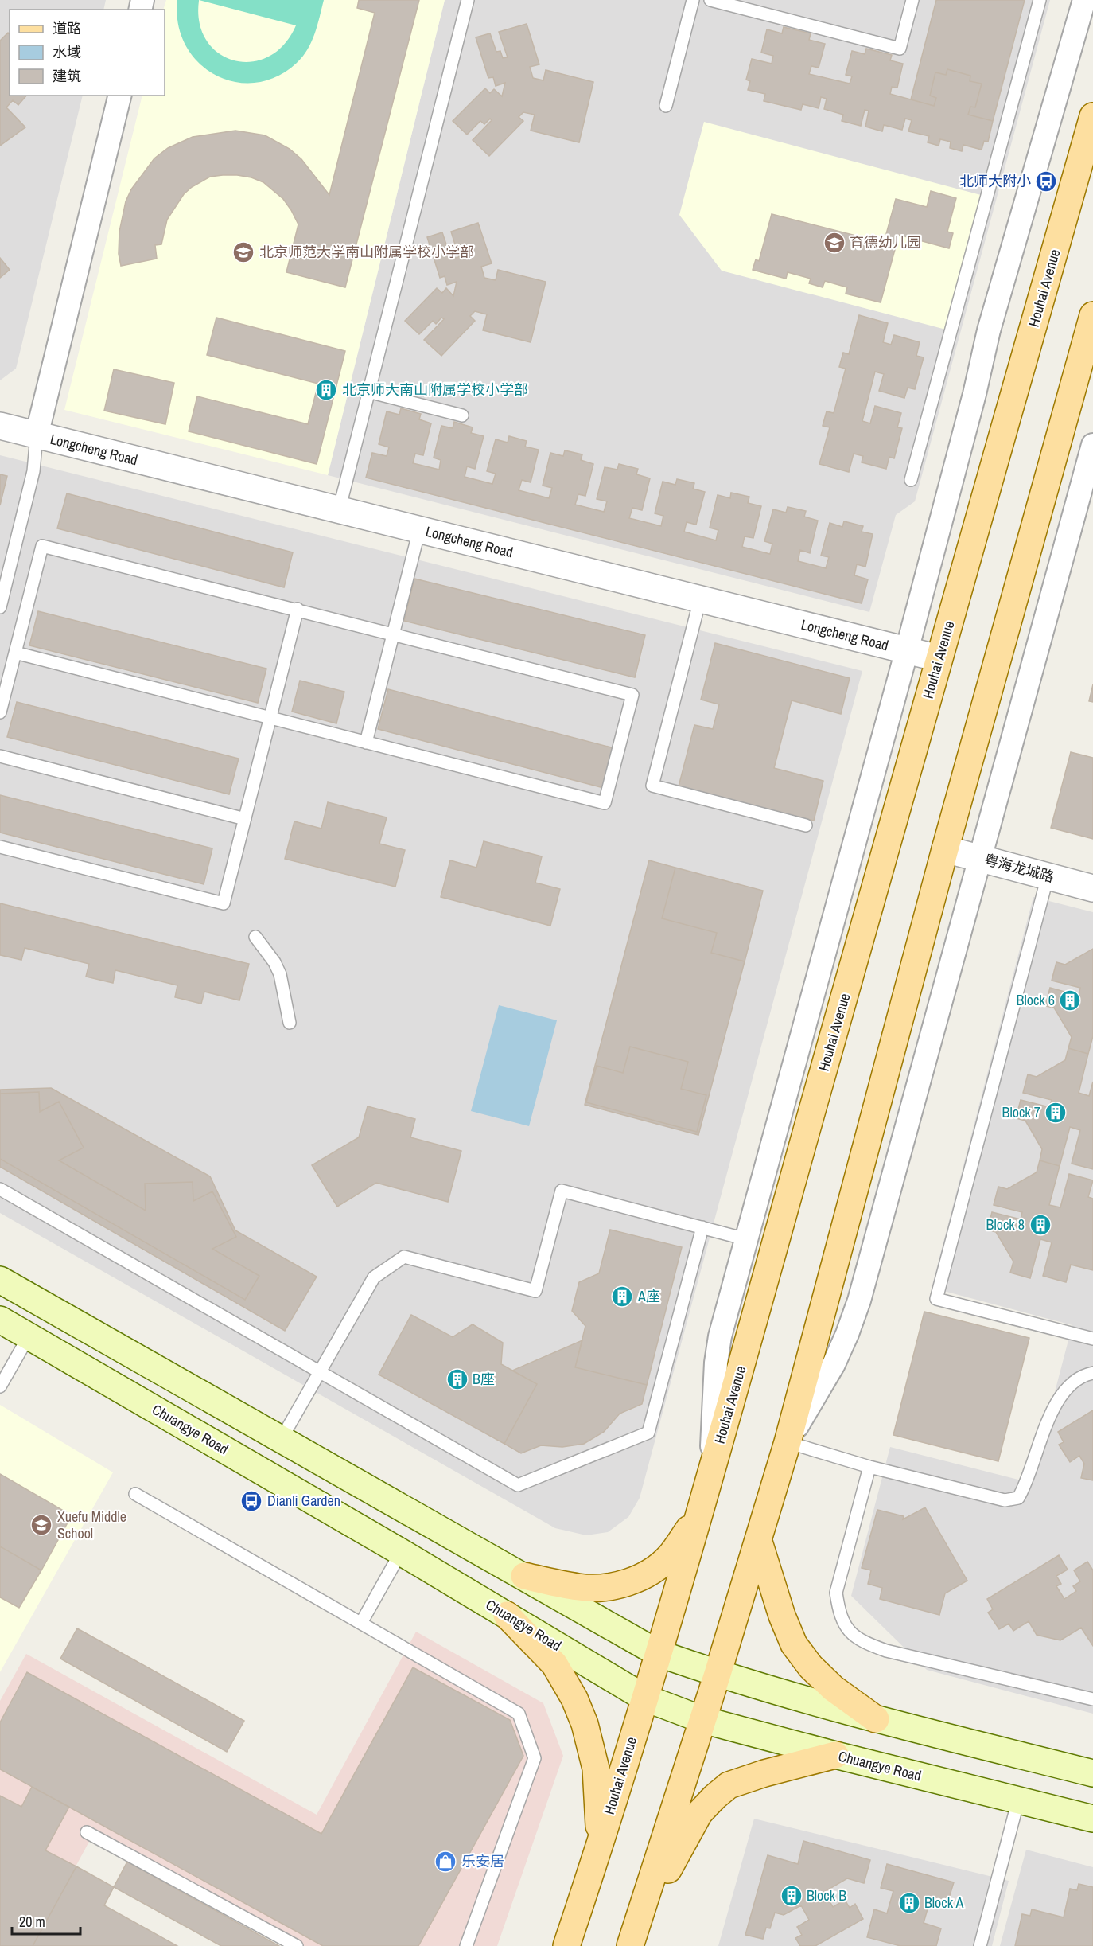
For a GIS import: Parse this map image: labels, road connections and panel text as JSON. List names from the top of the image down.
{
  "streets": {
    "main road": ["Houhai Avenue", "Chuangye Road"],
    "street": ["Longcheng Road", "粤海龙城路"]
  },
  "crossings": [
    ["Houhai Avenue", "Longcheng Road"],
    ["Houhai Avenue", "Chuangye Road"]
  ],
  "places": {
    "bus stop": ["北师大附小", "Dianli Garden"],
    "school or university": ["育德幼儿园", "北京师范大学南山附属学校小学部", "Xuefu Middle School"],
    "building": [
      "北京师大南山附属学校小学部",
      "Block 6",
      "Block 7",
      "Block 8",
      "A座",
      "B座",
      "Block B",
      "Block A"
    ],
    "shop": ["乐安居"]
  },
  "legend": ["道路", "水域", "建筑"],
  "scale_bar": "20 m"
}
